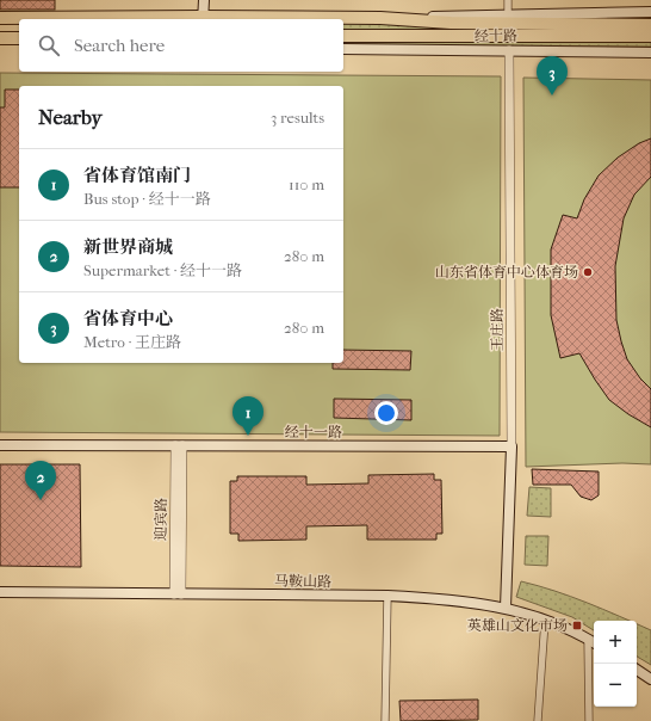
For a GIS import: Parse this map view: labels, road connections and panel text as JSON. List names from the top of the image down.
{
  "streets": {
    "highway": ["经十路"],
    "main road": ["王庄路", "经十一路", "马鞍山路"],
    "street": ["迎宾路"]
  },
  "crossings": [
    ["经十路", "王庄路"],
    ["王庄路", "经十一路"],
    ["王庄路", "马鞍山路"],
    ["经十一路", "迎宾路"],
    ["迎宾路", "马鞍山路"]
  ],
  "places": {
    "other": ["山东省体育中心体育场"],
    "transit": ["英雄山文化市场"]
  },
  "page": {
    "search": "Search here",
    "pins": ["3", "1", "2"],
    "heading": ["Nearby", "3 results"],
    "list": [
      {
        "mark": "1",
        "name": "省体育馆南门",
        "note": "Bus stop · 经十一路",
        "value": "110 m"
      },
      {
        "mark": "2",
        "name": "新世界商城",
        "note": "Supermarket · 经十一路",
        "value": "280 m"
      },
      {
        "mark": "3",
        "name": "省体育中心",
        "note": "Metro · 王庄路",
        "value": "280 m"
      }
    ],
    "map_buttons": ["+", "−"]
  }
}
